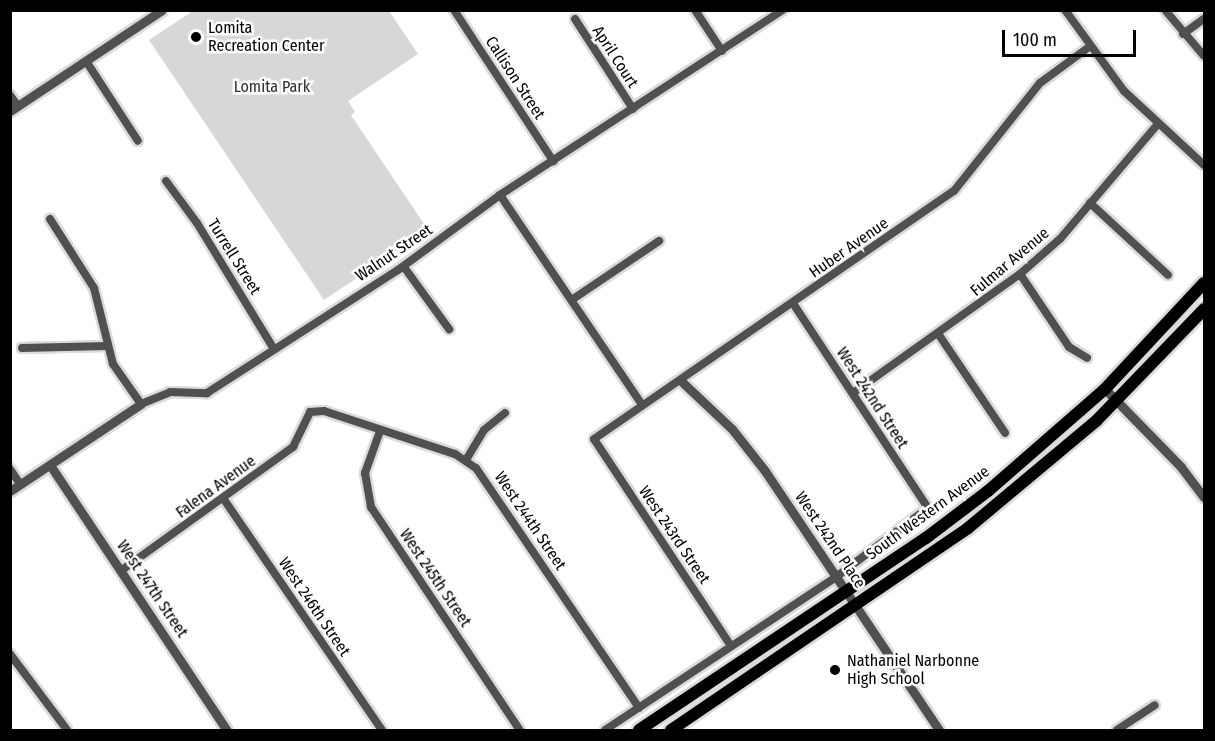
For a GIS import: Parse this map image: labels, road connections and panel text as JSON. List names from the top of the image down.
{
  "streets": {
    "main road": ["South Western Avenue"],
    "street": [
      "April Court",
      "Callison Street",
      "Huber Avenue",
      "Walnut Street",
      "Turrell Street",
      "Fulmar Avenue",
      "West 242nd Street",
      "Falena Avenue",
      "West 244th Street",
      "West 243rd Street",
      "West 242nd Place",
      "West 245th Street",
      "West 247th Street",
      "West 246th Street"
    ]
  },
  "crossings": [
    ["April Court", "Walnut Street"],
    ["Callison Street", "Walnut Street"],
    ["Huber Avenue", "West 242nd Street"],
    ["Huber Avenue", "West 243rd Street"],
    ["Huber Avenue", "West 242nd Place"],
    ["Walnut Street", "Turrell Street"],
    ["Walnut Street", "West 247th Street"],
    ["Fulmar Avenue", "West 242nd Street"],
    ["West 242nd Street", "South Western Avenue"],
    ["Falena Avenue", "West 244th Street"],
    ["Falena Avenue", "West 247th Street"],
    ["Falena Avenue", "West 246th Street"],
    ["South Western Avenue", "West 244th Street"],
    ["South Western Avenue", "West 243rd Street"],
    ["South Western Avenue", "West 242nd Place"],
    ["West 244th Street", "West 245th Street"]
  ],
  "parks": ["Lomita Park"],
  "places": ["Lomita Recreation Center", "Nathaniel Narbonne High School"],
  "scale_bar": "100 m"
}
